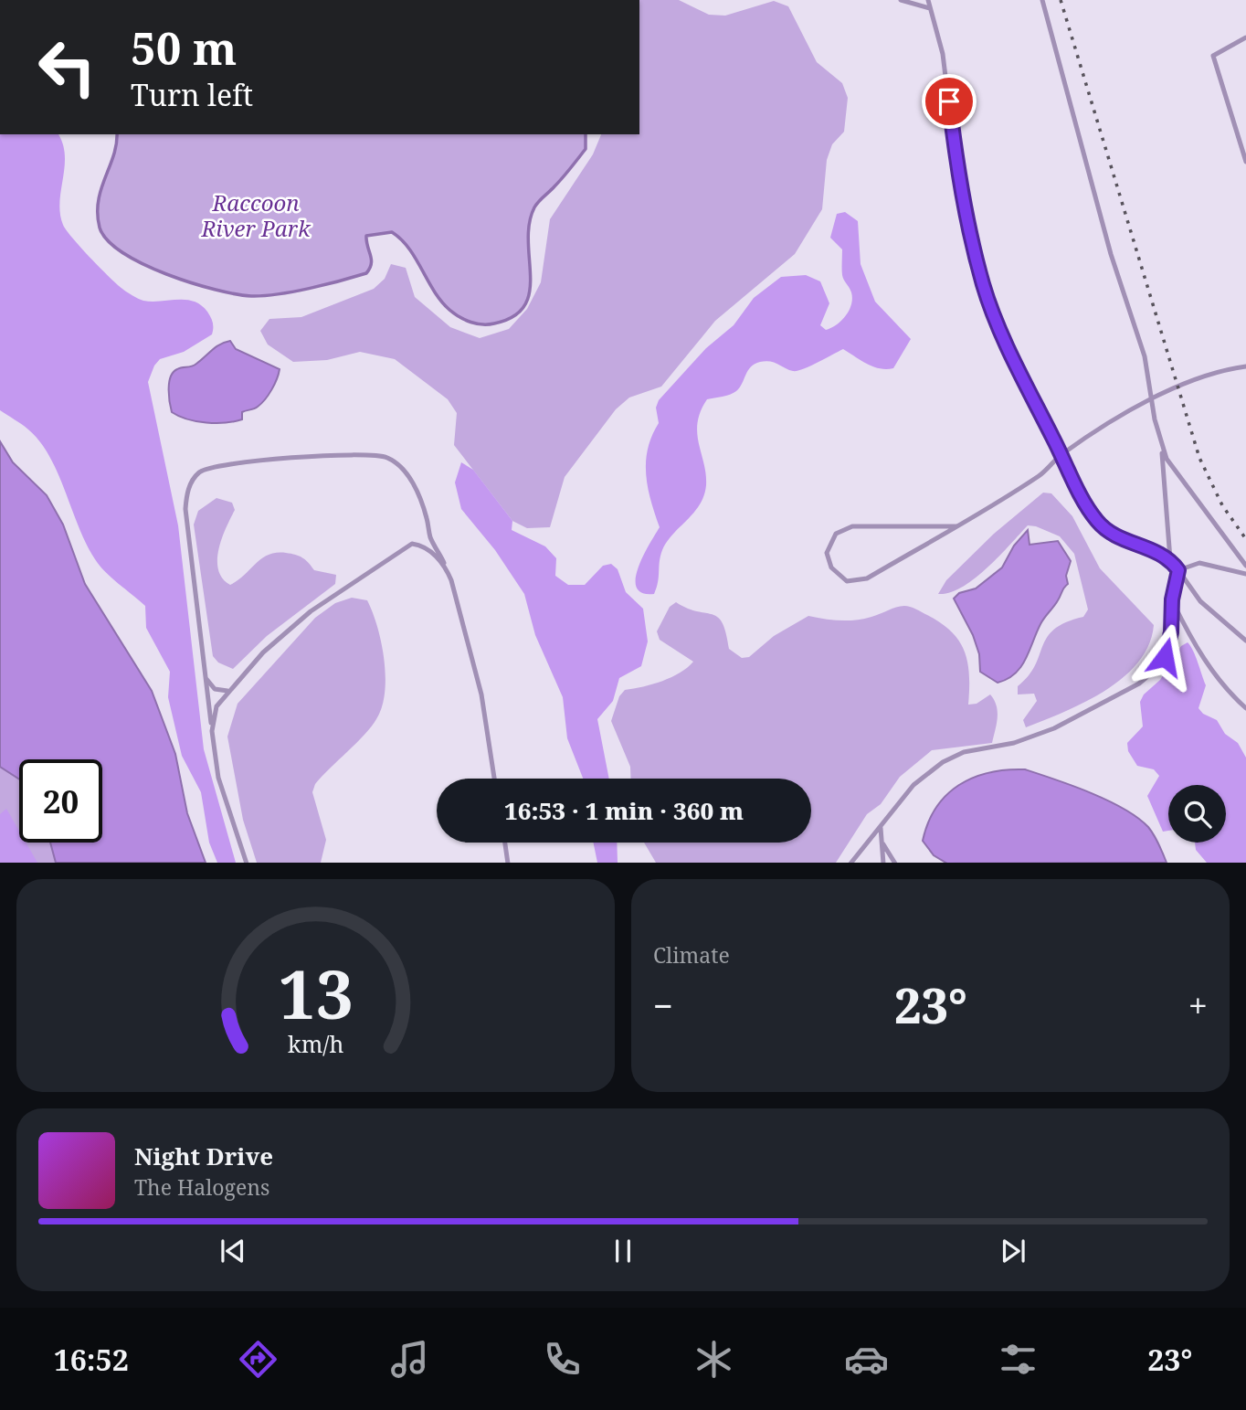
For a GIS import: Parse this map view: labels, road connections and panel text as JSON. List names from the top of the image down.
{
  "parks": ["Raccoon River Park"],
  "page": {
    "turn": ["50 m", "Turn left"],
    "limit": "20",
    "trip": "16:53 · 1 min · 360 m",
    "tile": "Climate",
    "heat": ["−", "23°", "+"],
    "song": ["Night Drive", "The Halogens"],
    "tabs": ["16:52", "23°"],
    "gauge": ["13", "km/h"]
  }
}
